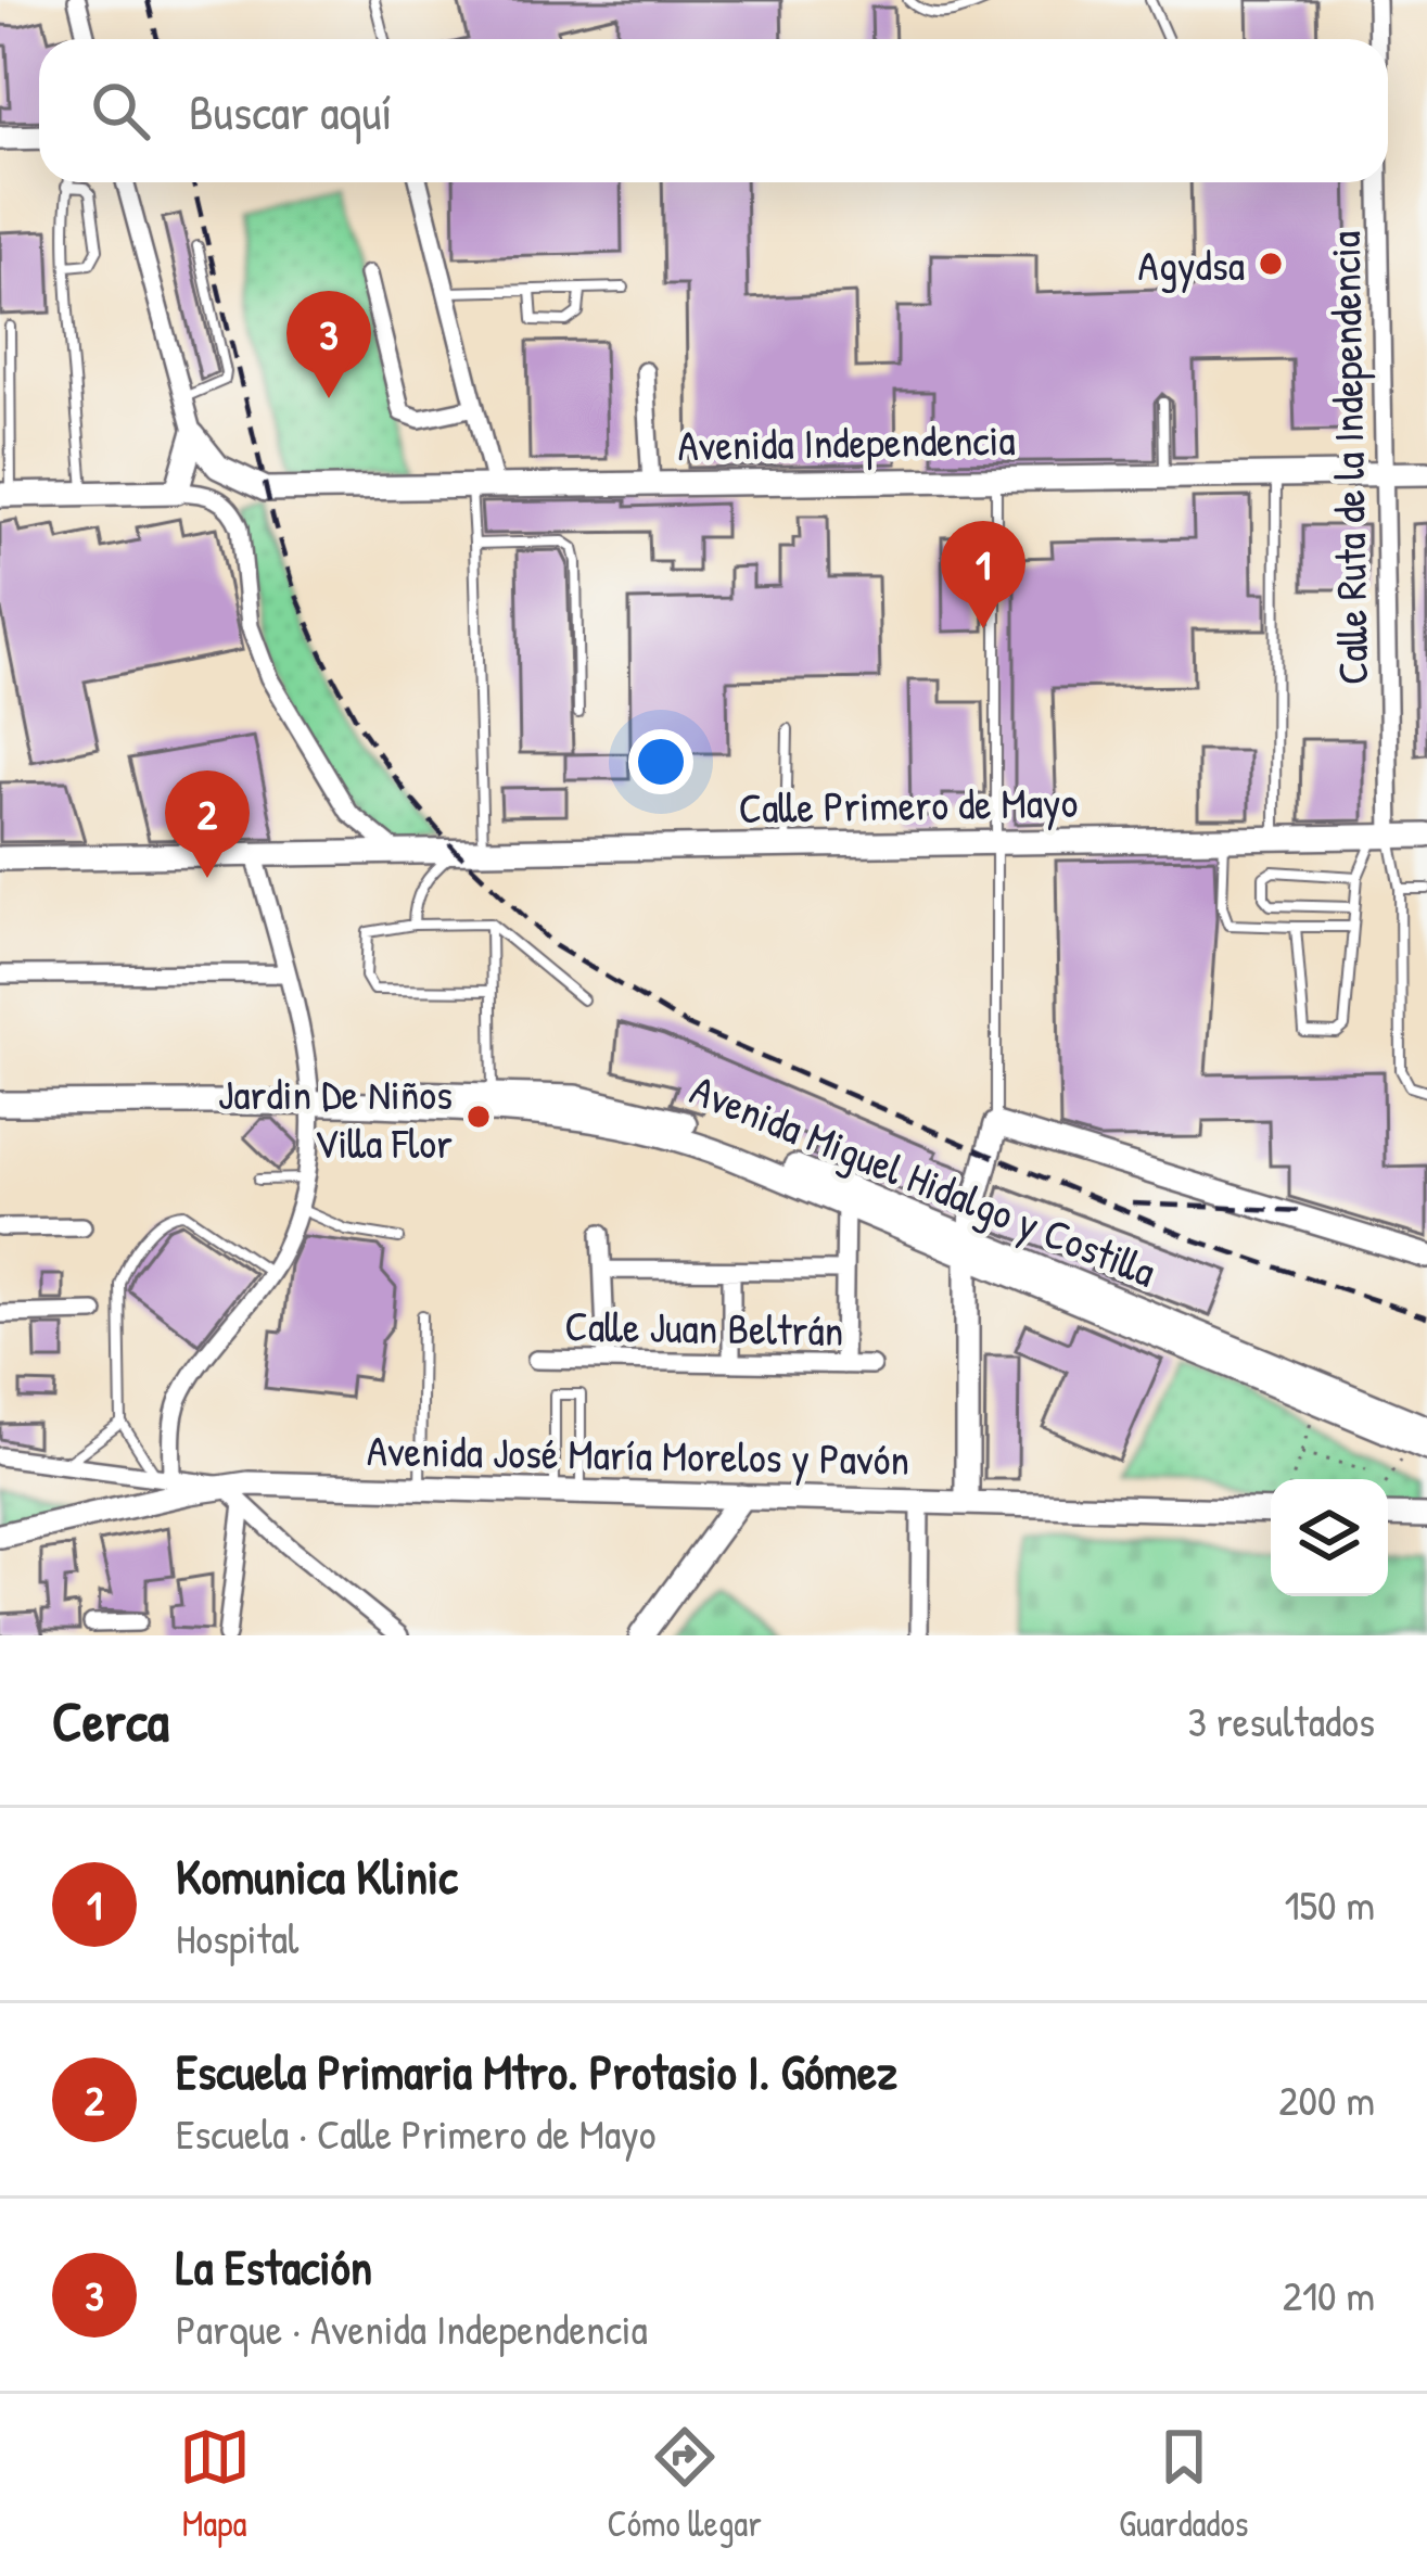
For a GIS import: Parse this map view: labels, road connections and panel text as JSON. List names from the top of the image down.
{
  "streets": {
    "main road": [
      "Avenida Independencia",
      "Calle Primero de Mayo",
      "Avenida Miguel Hidalgo y Costilla",
      "Avenida José María Morelos y Pavón"
    ],
    "street": ["Calle Ruta de la Independencia", "Calle Juan Beltrán"]
  },
  "crossings": [
    ["Avenida Independencia", "Calle Ruta de la Independencia"],
    ["Calle Ruta de la Independencia", "Calle Primero de Mayo"]
  ],
  "places": ["Agydsa", "Jardin De Niños Villa Flor"],
  "page": {
    "search": "Buscar aquí",
    "pins": ["3", "1", "2"],
    "heading": ["Cerca", "3 resultados"],
    "list": [
      {
        "mark": "1",
        "name": "Komunica Klinic",
        "note": "Hospital",
        "value": "150 m"
      },
      {
        "mark": "2",
        "name": "Escuela Primaria Mtro. Protasio I. Gómez",
        "note": "Escuela · Calle Primero de Mayo",
        "value": "200 m"
      },
      {
        "mark": "3",
        "name": "La Estación",
        "note": "Parque · Avenida Independencia",
        "value": "210 m"
      }
    ],
    "nav": ["Mapa", "Cómo llegar", "Guardados"]
  }
}
